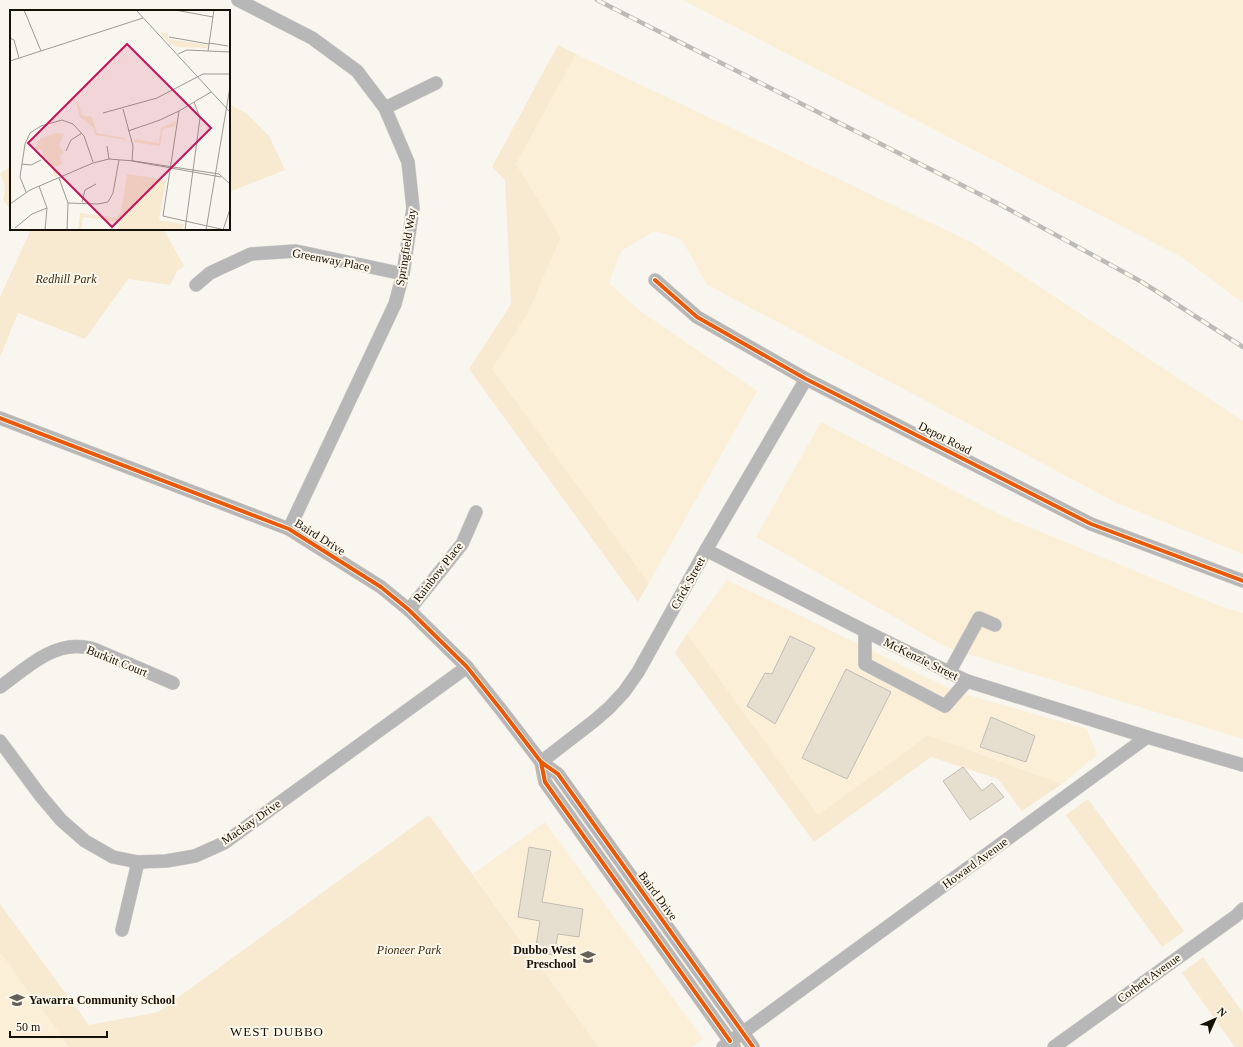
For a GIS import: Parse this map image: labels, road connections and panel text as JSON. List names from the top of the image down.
{
  "streets": {
    "street": [
      "Springfield Way",
      "Greenway Place",
      "Depot Road",
      "Baird Drive",
      "Rainbow Place",
      "Crick Street",
      "McKenzie Street",
      "Burkitt Court",
      "Mackay Drive",
      "Howard Avenue",
      "Corbett Avenue"
    ]
  },
  "crossings": [
    ["Springfield Way", "Greenway Place"],
    ["Springfield Way", "Baird Drive"],
    ["Depot Road", "Crick Street"],
    ["Baird Drive", "Rainbow Place"],
    ["Baird Drive", "Crick Street"],
    ["Baird Drive", "Mackay Drive"],
    ["Baird Drive", "Howard Avenue"],
    ["Crick Street", "McKenzie Street"],
    ["McKenzie Street", "Howard Avenue"]
  ],
  "districts": ["WEST DUBBO"],
  "parks": ["Redhill Park", "Pioneer Park"],
  "places": {
    "school or university": ["Dubbo West Preschool", "Yawarra Community School"]
  },
  "scale_bar": "50 m",
  "north": "top right"
}
